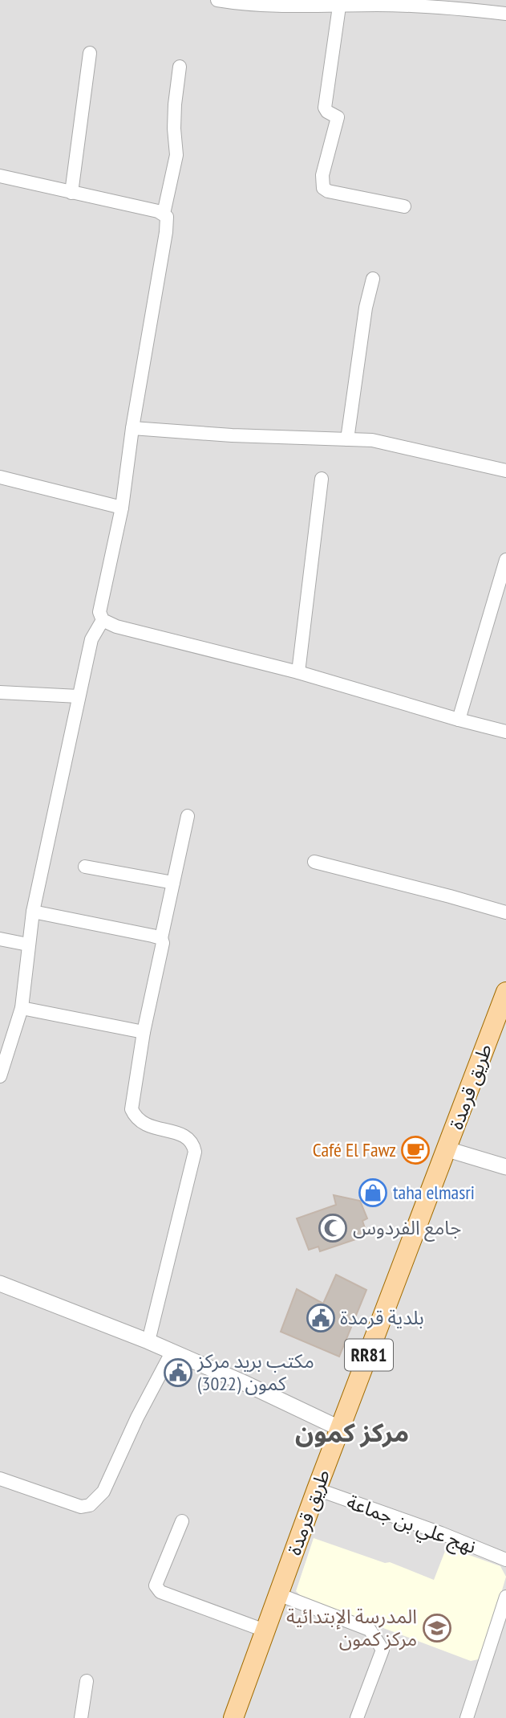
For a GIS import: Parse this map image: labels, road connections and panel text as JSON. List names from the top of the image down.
{
  "streets": {
    "main road": ["طريق قرمدة", "RR81"],
    "street": ["نهج علي بن جماعة"]
  },
  "crossings": [
    ["طريق قرمدة", "نهج علي بن جماعة"]
  ],
  "districts": ["مركز كمون"],
  "places": {
    "cafe": ["Café El Fawz"],
    "shop": ["taha elmasri"],
    "mosque": ["جامع الفردوس"],
    "public building": ["بلدية قرمدة", "مكتب بريد مركز كمون (3022)"],
    "school or university": ["المدرسة الإبتدائية مركز كمون"]
  }
}
